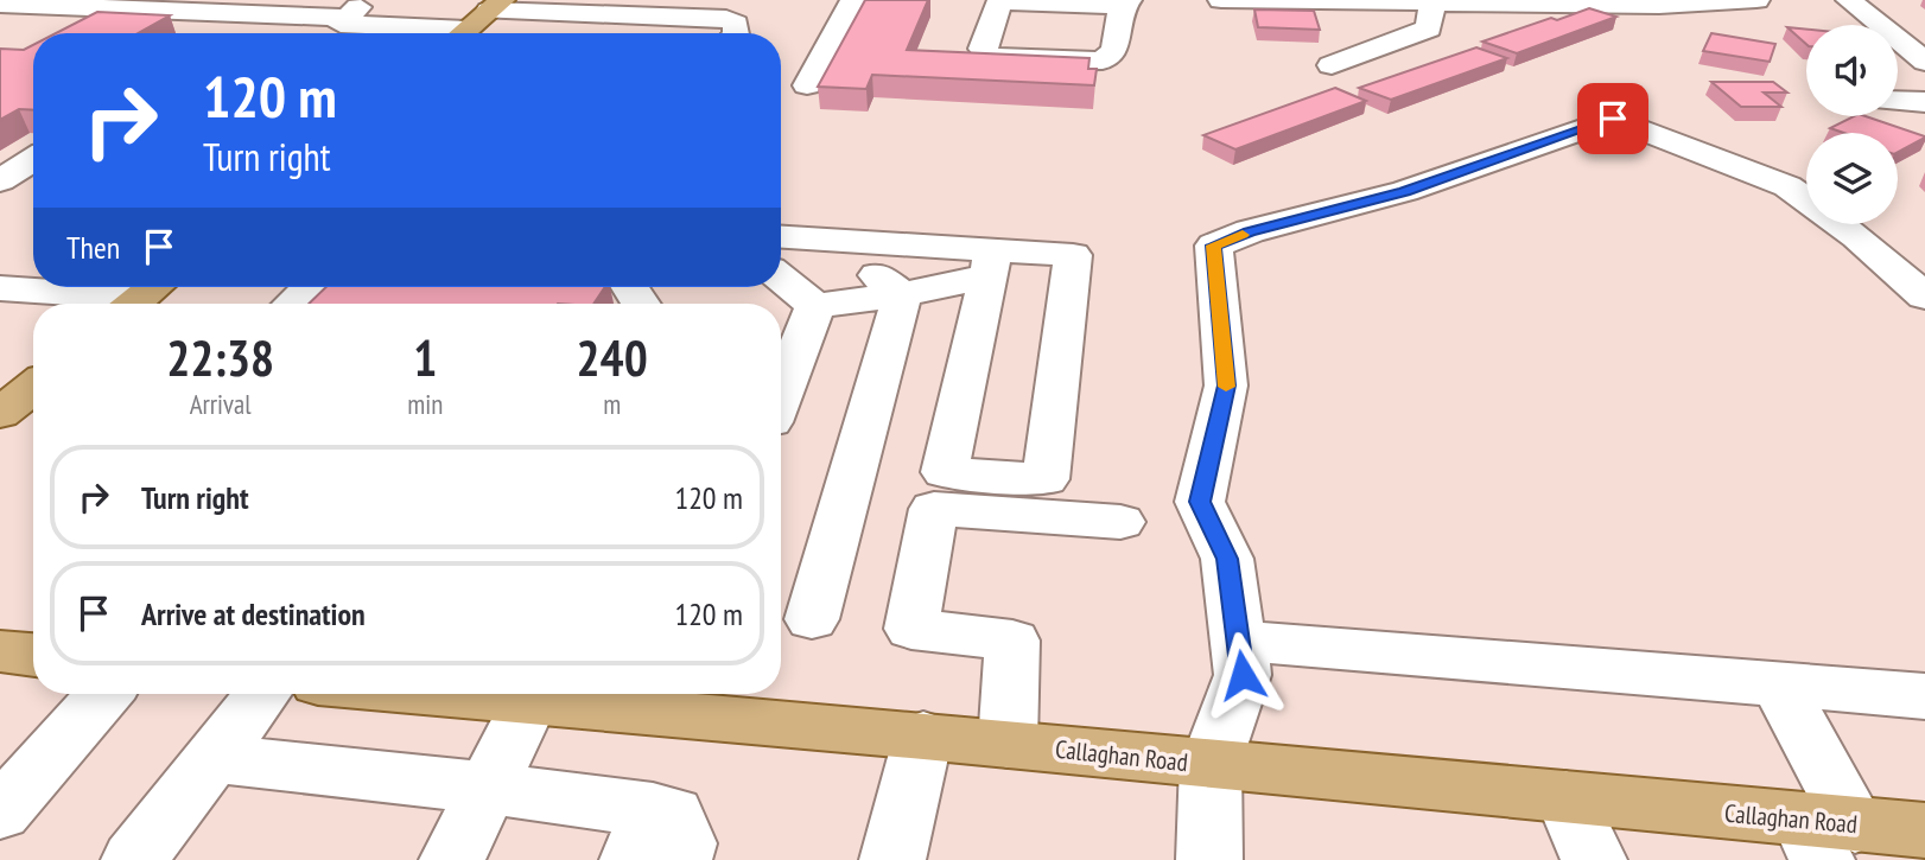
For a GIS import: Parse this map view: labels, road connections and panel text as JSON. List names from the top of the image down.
{
  "streets": {
    "main road": ["Callaghan Road"]
  },
  "page": {
    "turn": ["120 m", "Turn right"],
    "then": "Then",
    "eta": [
      "22:38",
      "Arrival",
      "1",
      "min",
      "240",
      "m"
    ],
    "list": [
      {
        "name": "Turn right",
        "value": "120 m"
      },
      {
        "name": "Arrive at destination",
        "value": "120 m"
      }
    ]
  }
}
